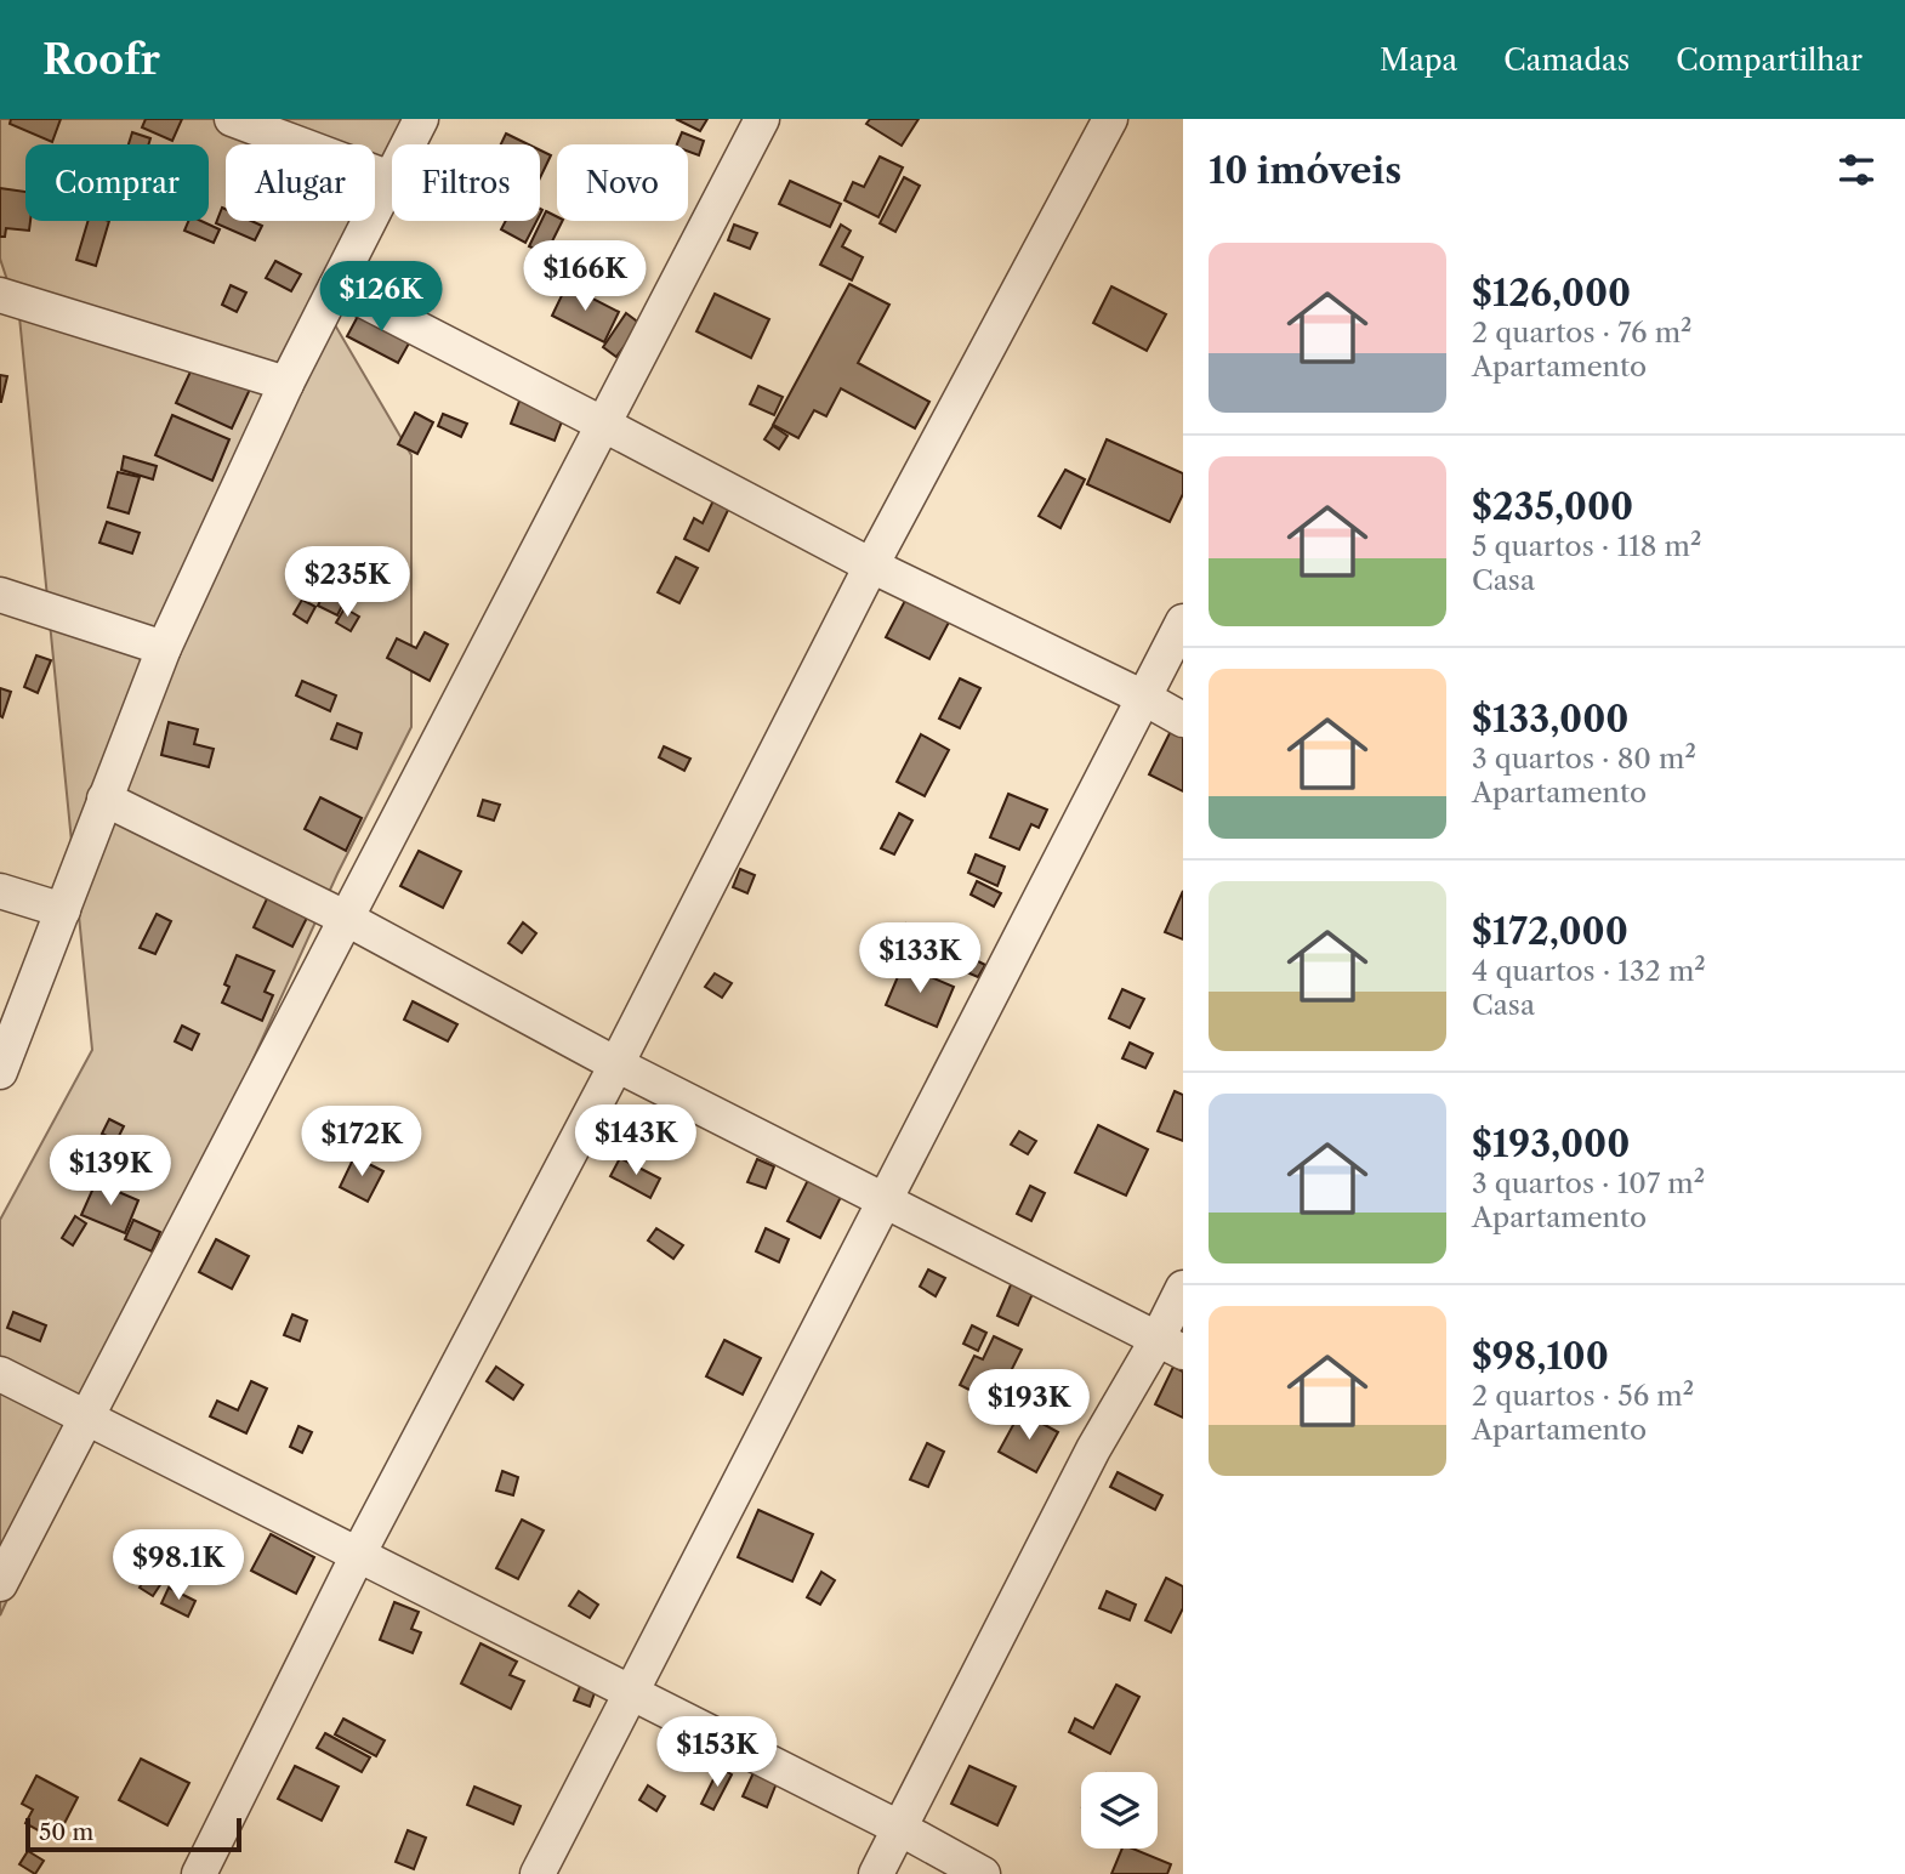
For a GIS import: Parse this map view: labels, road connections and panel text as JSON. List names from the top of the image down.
{
  "scale_bar": "50 m",
  "page": {
    "header": "Roofr",
    "nav": ["Mapa", "Camadas", "Compartilhar"],
    "heading": "10 imóveis",
    "chip": [
      "Comprar",
      "Alugar",
      "Filtros",
      "Novo"
    ],
    "list": [
      {
        "name": "$126,000",
        "note": "2 quartos · 76 m² · Apartamento"
      },
      {
        "name": "$235,000",
        "note": "5 quartos · 118 m² · Casa"
      },
      {
        "name": "$133,000",
        "note": "3 quartos · 80 m² · Apartamento"
      },
      {
        "name": "$172,000",
        "note": "4 quartos · 132 m² · Casa"
      },
      {
        "name": "$193,000",
        "note": "3 quartos · 107 m² · Apartamento"
      },
      {
        "name": "$98,100",
        "note": "2 quartos · 56 m² · Apartamento"
      }
    ],
    "price": [
      "$166K",
      "$126K",
      "$235K",
      "$133K",
      "$143K",
      "$172K",
      "$139K",
      "$193K",
      "$98.1K",
      "$153K"
    ],
    "scale": "50 m"
  }
}
